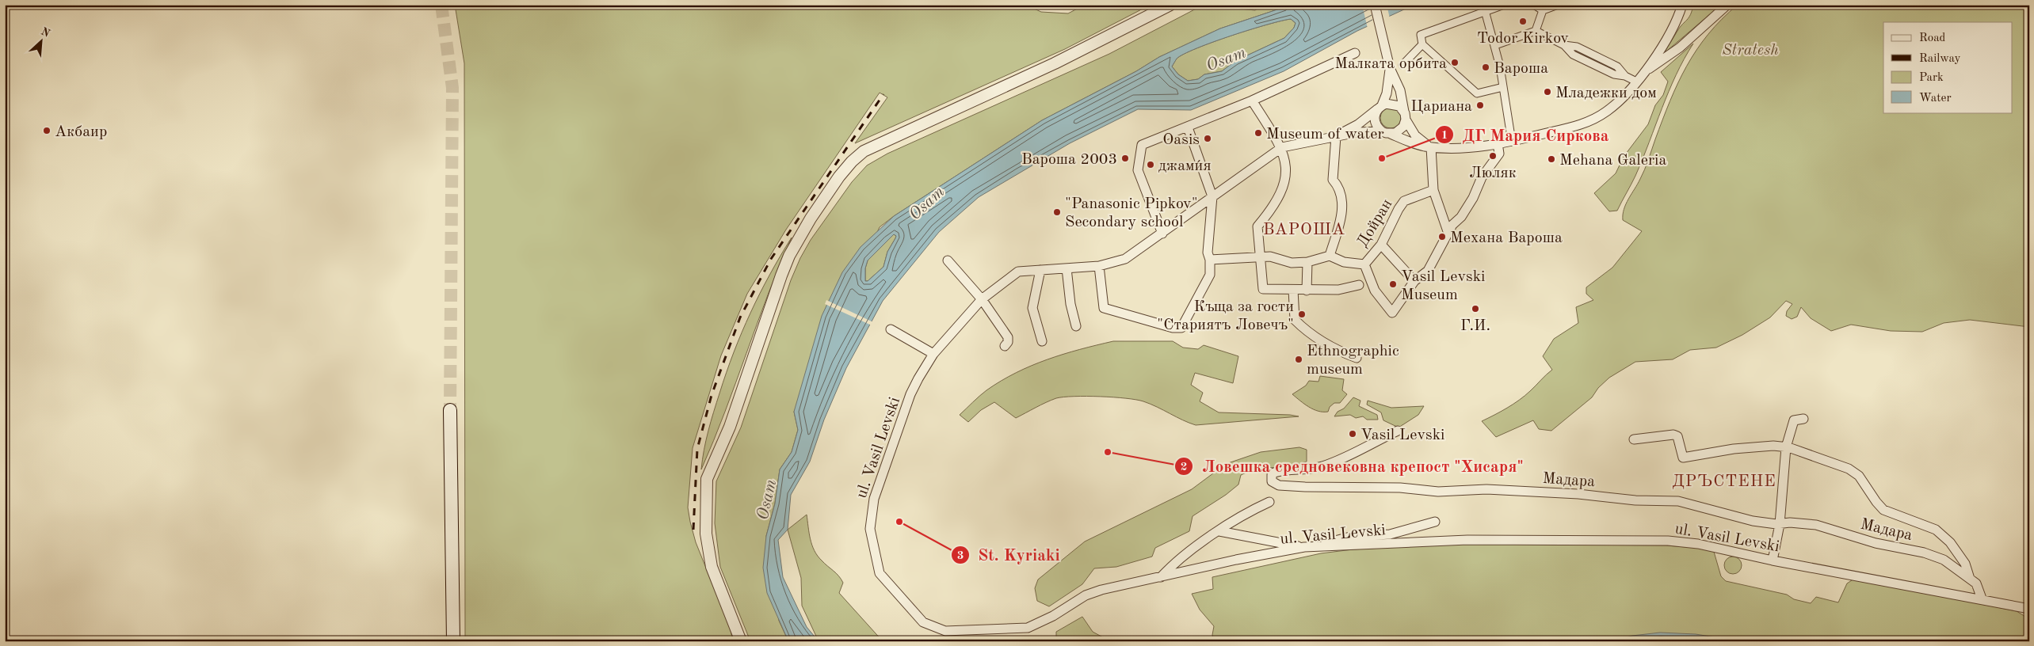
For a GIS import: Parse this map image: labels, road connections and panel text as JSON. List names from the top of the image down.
{
  "streets": {
    "street": ["Дойран", "ul. Vasil Levski", "Мадара"]
  },
  "crossings": [
    ["ul. Vasil Levski", "Мадара"]
  ],
  "districts": ["ВАРОША", "ДРЪСТЕНЕ"],
  "water": ["Osam"],
  "parks": ["Stratesh"],
  "places": [
    "Todor Kirkov",
    "Малката орбита",
    "Вароша",
    "Младежки дом",
    "Цариана",
    "Акбаир",
    "Museum of water",
    "Oasis",
    "Люляк",
    "Вароша 2003",
    "ДГ Мария Сиркова",
    "Mehana Galeria",
    "джами́я",
    "\"Panasonic Pipkov\" Secondary school",
    "Механа Вароша",
    "Vasil Levski Museum",
    "Г.И.",
    "Къща за гости \"Стариятъ Ловечъ\"",
    "Ethnographic museum",
    "Vasil Levski",
    "Ловешка средновековна крепост \"Хисаря\"",
    "St. Kyriaki"
  ],
  "legend": [
    "Road",
    "Railway",
    "Park",
    "Water"
  ],
  "north": "top right"
}
